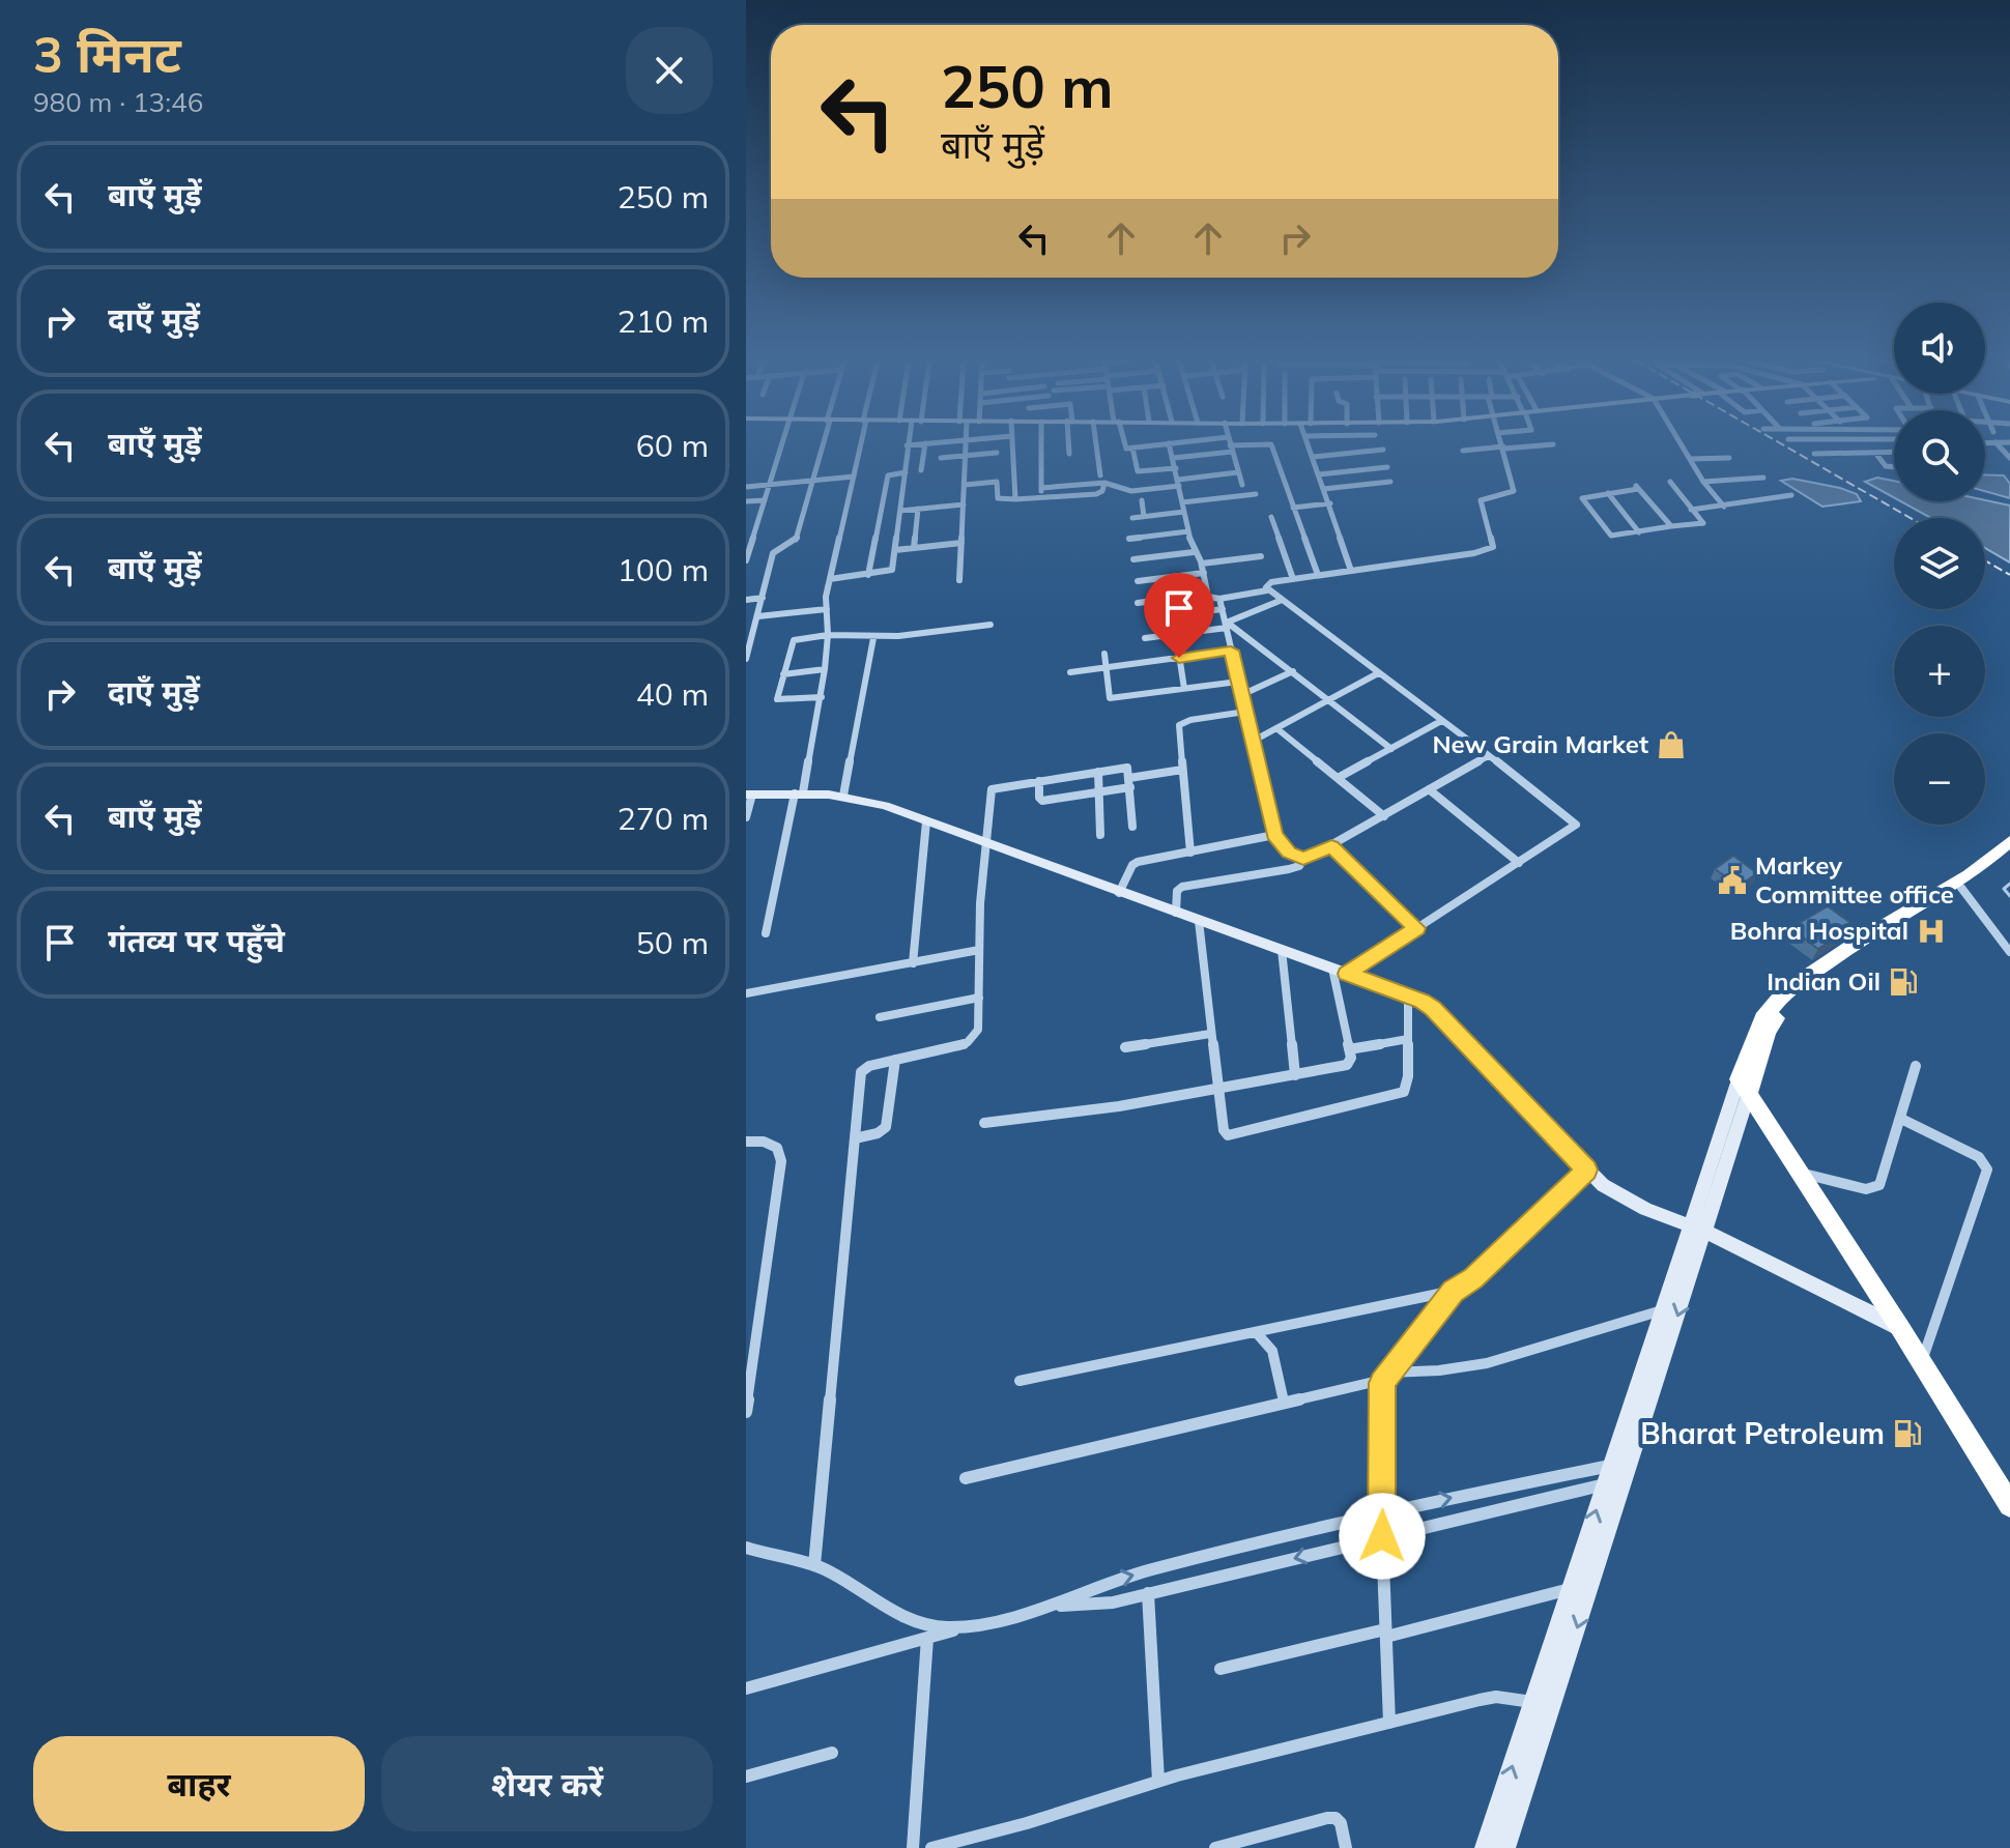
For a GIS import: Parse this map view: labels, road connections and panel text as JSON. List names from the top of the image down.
{
  "places": {
    "shop": ["New Grain Market"],
    "public building": ["Markey Committee office"],
    "hospital": ["Bohra Hospital"],
    "fuel station": ["Indian Oil", "Bharat Petroleum"]
  },
  "page": {
    "heading": ["3 मिनट", "980 m · 13:46"],
    "turn": ["250 m", "बाएँ मुड़ें"],
    "list": [
      {
        "name": "बाएँ मुड़ें",
        "value": "250 m"
      },
      {
        "name": "दाएँ मुड़ें",
        "value": "210 m"
      },
      {
        "name": "बाएँ मुड़ें",
        "value": "60 m"
      },
      {
        "name": "बाएँ मुड़ें",
        "value": "100 m"
      },
      {
        "name": "दाएँ मुड़ें",
        "value": "40 m"
      },
      {
        "name": "बाएँ मुड़ें",
        "value": "270 m"
      },
      {
        "name": "गंतव्य पर पहुँचे",
        "value": "50 m"
      }
    ],
    "map_buttons": ["+", "−"],
    "buttons": ["बाहर", "शेयर करें"]
  }
}
